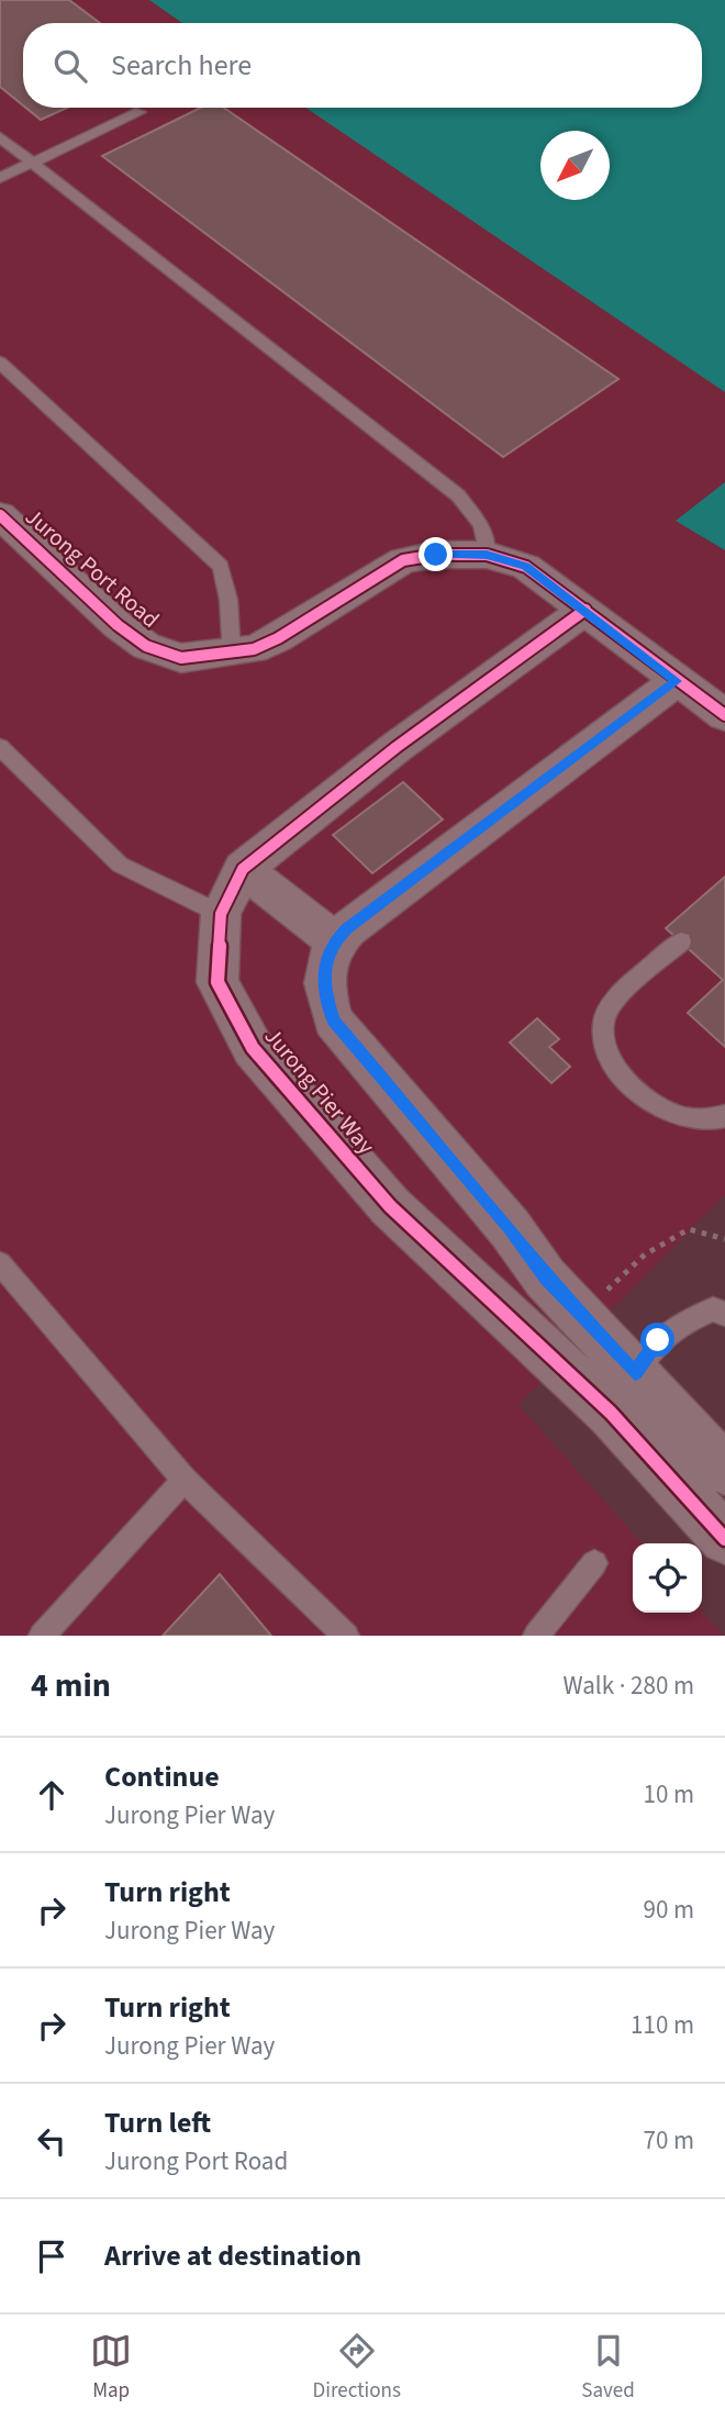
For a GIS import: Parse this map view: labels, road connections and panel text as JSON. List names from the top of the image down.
{
  "streets": {
    "street": ["Jurong Port Road", "Jurong Pier Way"]
  },
  "crossings": [
    ["Jurong Port Road", "Jurong Pier Way"]
  ],
  "north": "bottom left",
  "page": {
    "search": "Search here",
    "heading": ["4 min", "Walk · 280 m"],
    "list": [
      ["Continue", "Jurong Pier Way", "10 m"],
      ["Turn right", "Jurong Pier Way", "90 m"],
      ["Turn right", "Jurong Pier Way", "110 m"],
      ["Turn left", "Jurong Port Road", "70 m"],
      "Arrive at destination"
    ],
    "nav": ["Map", "Directions", "Saved"]
  }
}
